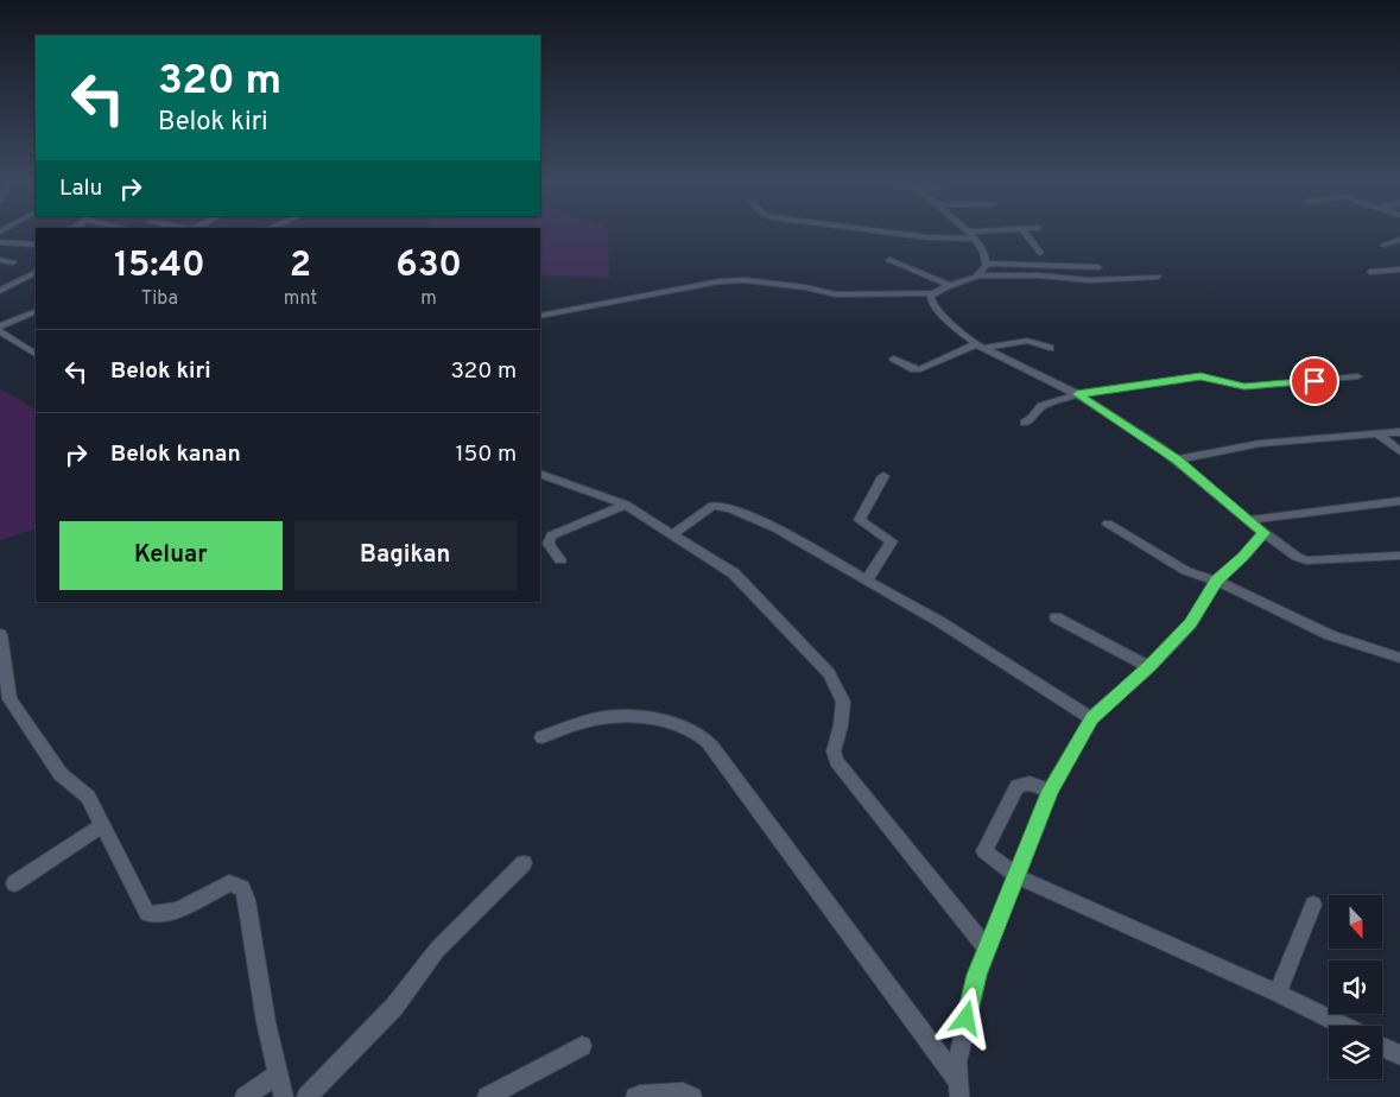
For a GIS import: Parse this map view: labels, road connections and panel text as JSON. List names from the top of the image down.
{
  "north": "bottom",
  "page": {
    "turn": ["320 m", "Belok kiri"],
    "then": "Lalu",
    "eta": [
      "15:40",
      "Tiba",
      "2",
      "mnt",
      "630",
      "m"
    ],
    "list": [
      {
        "name": "Belok kiri",
        "value": "320 m"
      },
      {
        "name": "Belok kanan",
        "value": "150 m"
      }
    ],
    "buttons": ["Keluar", "Bagikan"]
  }
}
